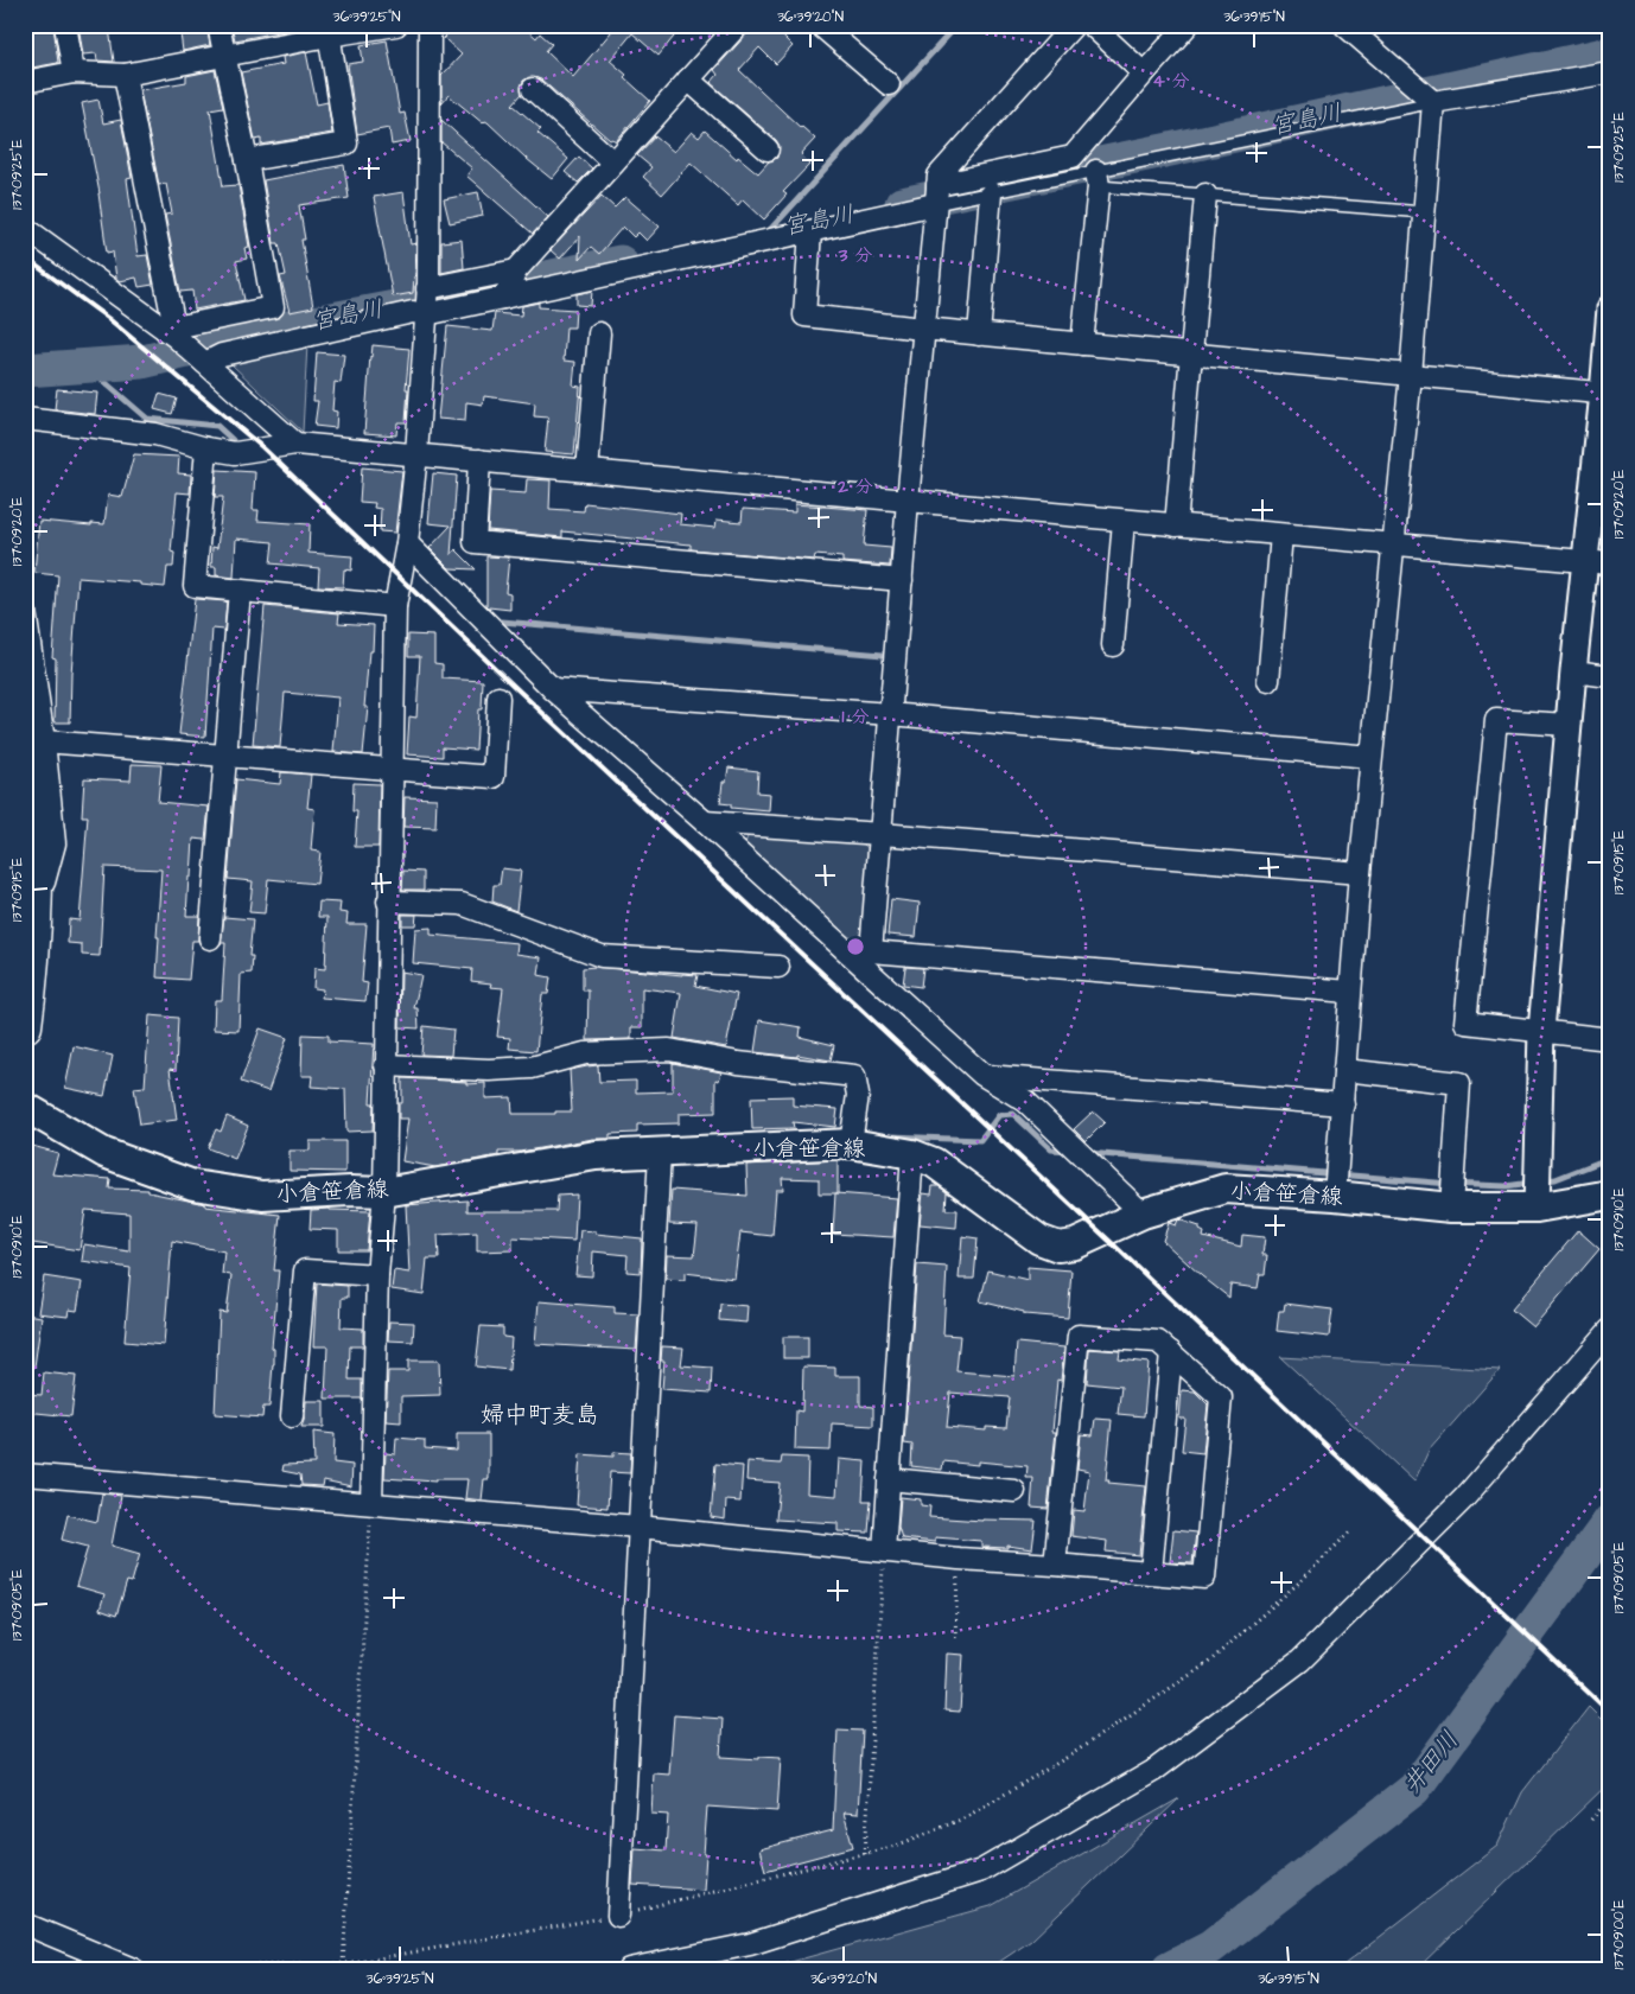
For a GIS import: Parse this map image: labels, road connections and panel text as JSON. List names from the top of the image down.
{
  "streets": {
    "main road": ["小倉笹倉線"]
  },
  "districts": ["婦中町麦島"],
  "water": ["宮島川", "井田川"],
  "coordinates": [
    "36°39'25\"N",
    "36°39'20\"N",
    "36°39'15\"N",
    "137°09'25\"E",
    "137°09'20\"E",
    "137°09'15\"E",
    "137°09'10\"E",
    "137°09'05\"E",
    "137°09'00\"E"
  ],
  "rings": [
    "4 分",
    "3 分",
    "2 分",
    "1 分"
  ]
}
